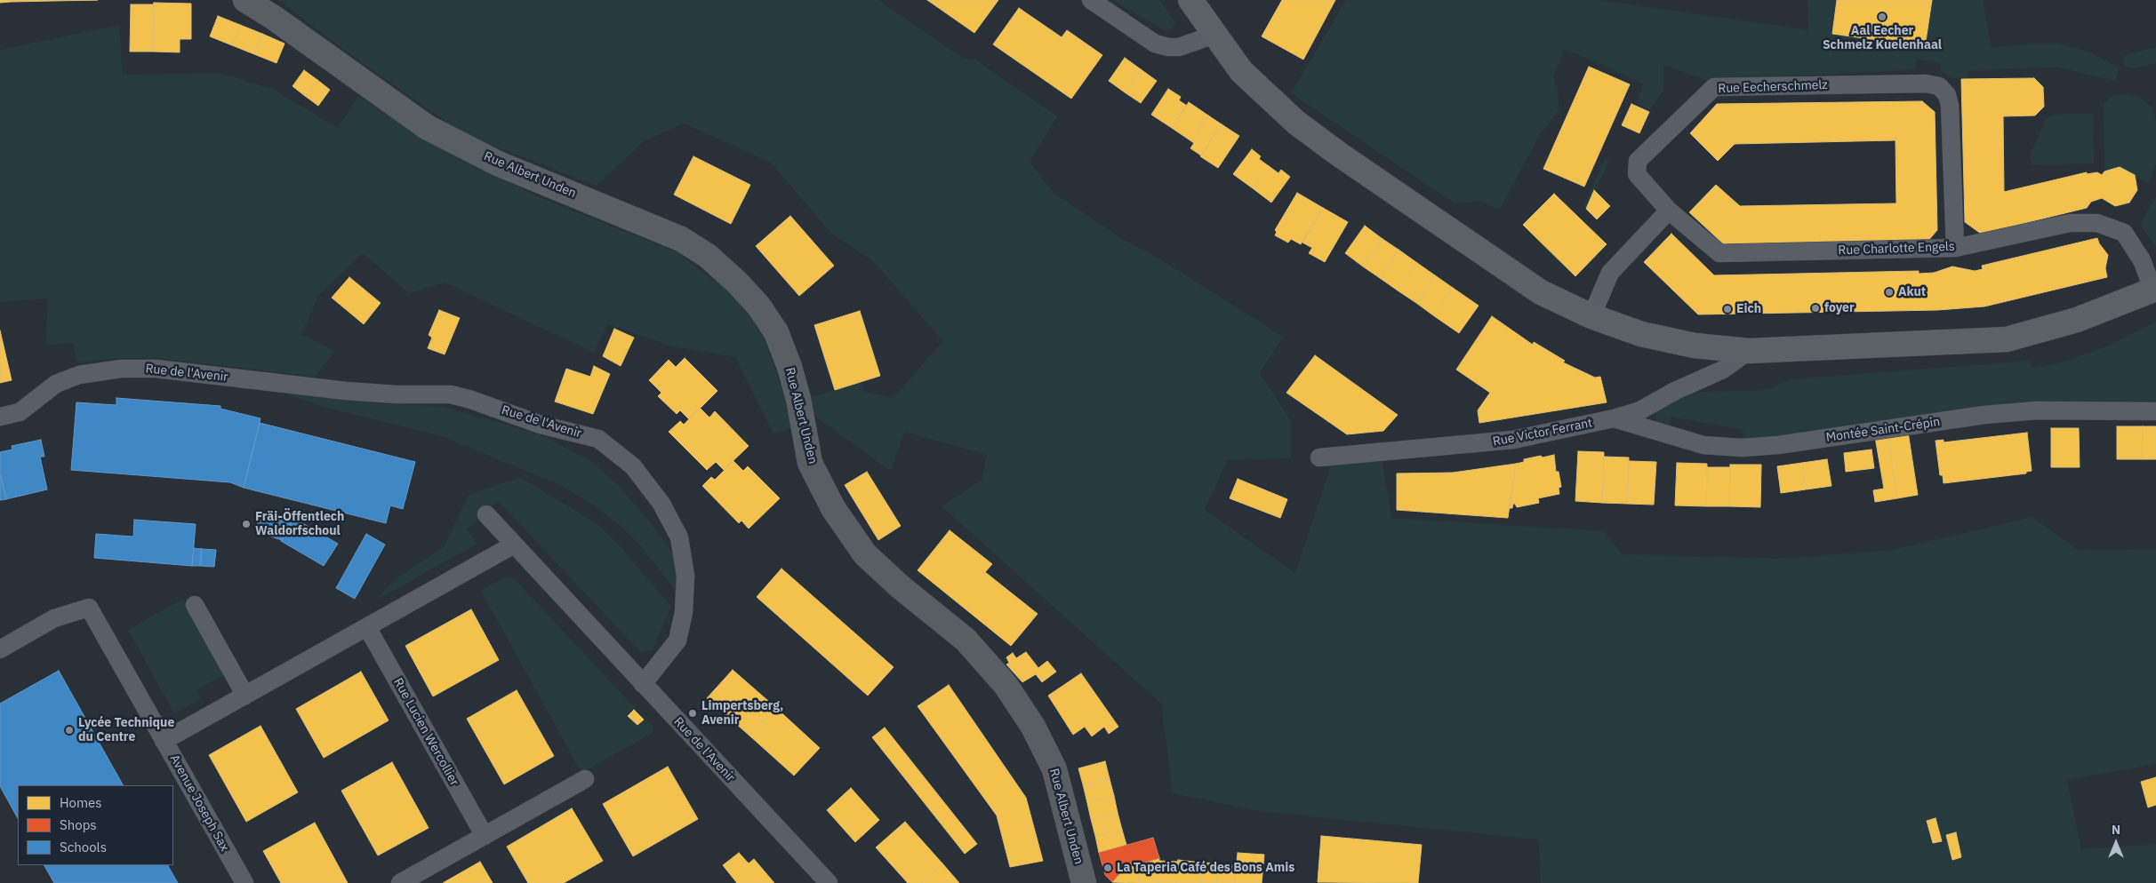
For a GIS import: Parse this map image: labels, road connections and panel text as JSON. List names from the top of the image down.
{
  "streets": {
    "main road": ["Rue Albert Unden"],
    "street": [
      "Rue Eecherschmelz",
      "Rue Charlotte Engels",
      "Rue de l'Avenir",
      "Montée Saint-Crépin",
      "Rue Victor Ferrant",
      "Rue Lucien Wercollier",
      "Avenue Joseph Sax"
    ]
  },
  "crossings": [
    ["Rue Eecherschmelz", "Rue Charlotte Engels"],
    ["Montée Saint-Crépin", "Rue Victor Ferrant"]
  ],
  "places": [
    "Aal Eecher Schmelz Kuelenhaal",
    "Akut",
    "foyer",
    "Eich",
    "Fräi-Öffentlech Waldorfschoul",
    "Limpertsberg, Avenir",
    "Lycée Technique du Centre",
    "La Taperia Café des Bons Amis"
  ],
  "legend": ["Homes", "Shops", "Schools"],
  "north": "top"
}
